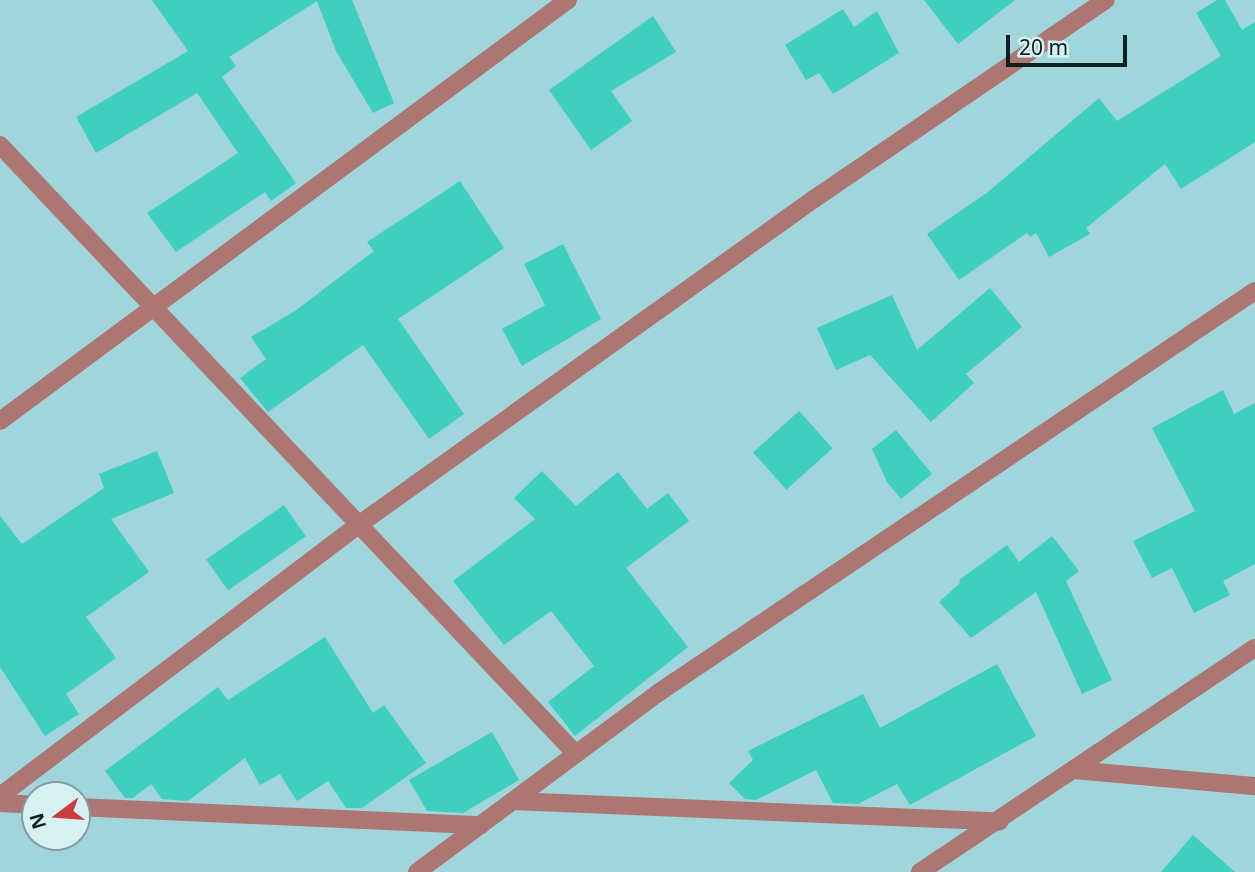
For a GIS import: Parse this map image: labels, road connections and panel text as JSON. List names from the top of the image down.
{
  "scale_bar": "20 m",
  "north": "left"
}
